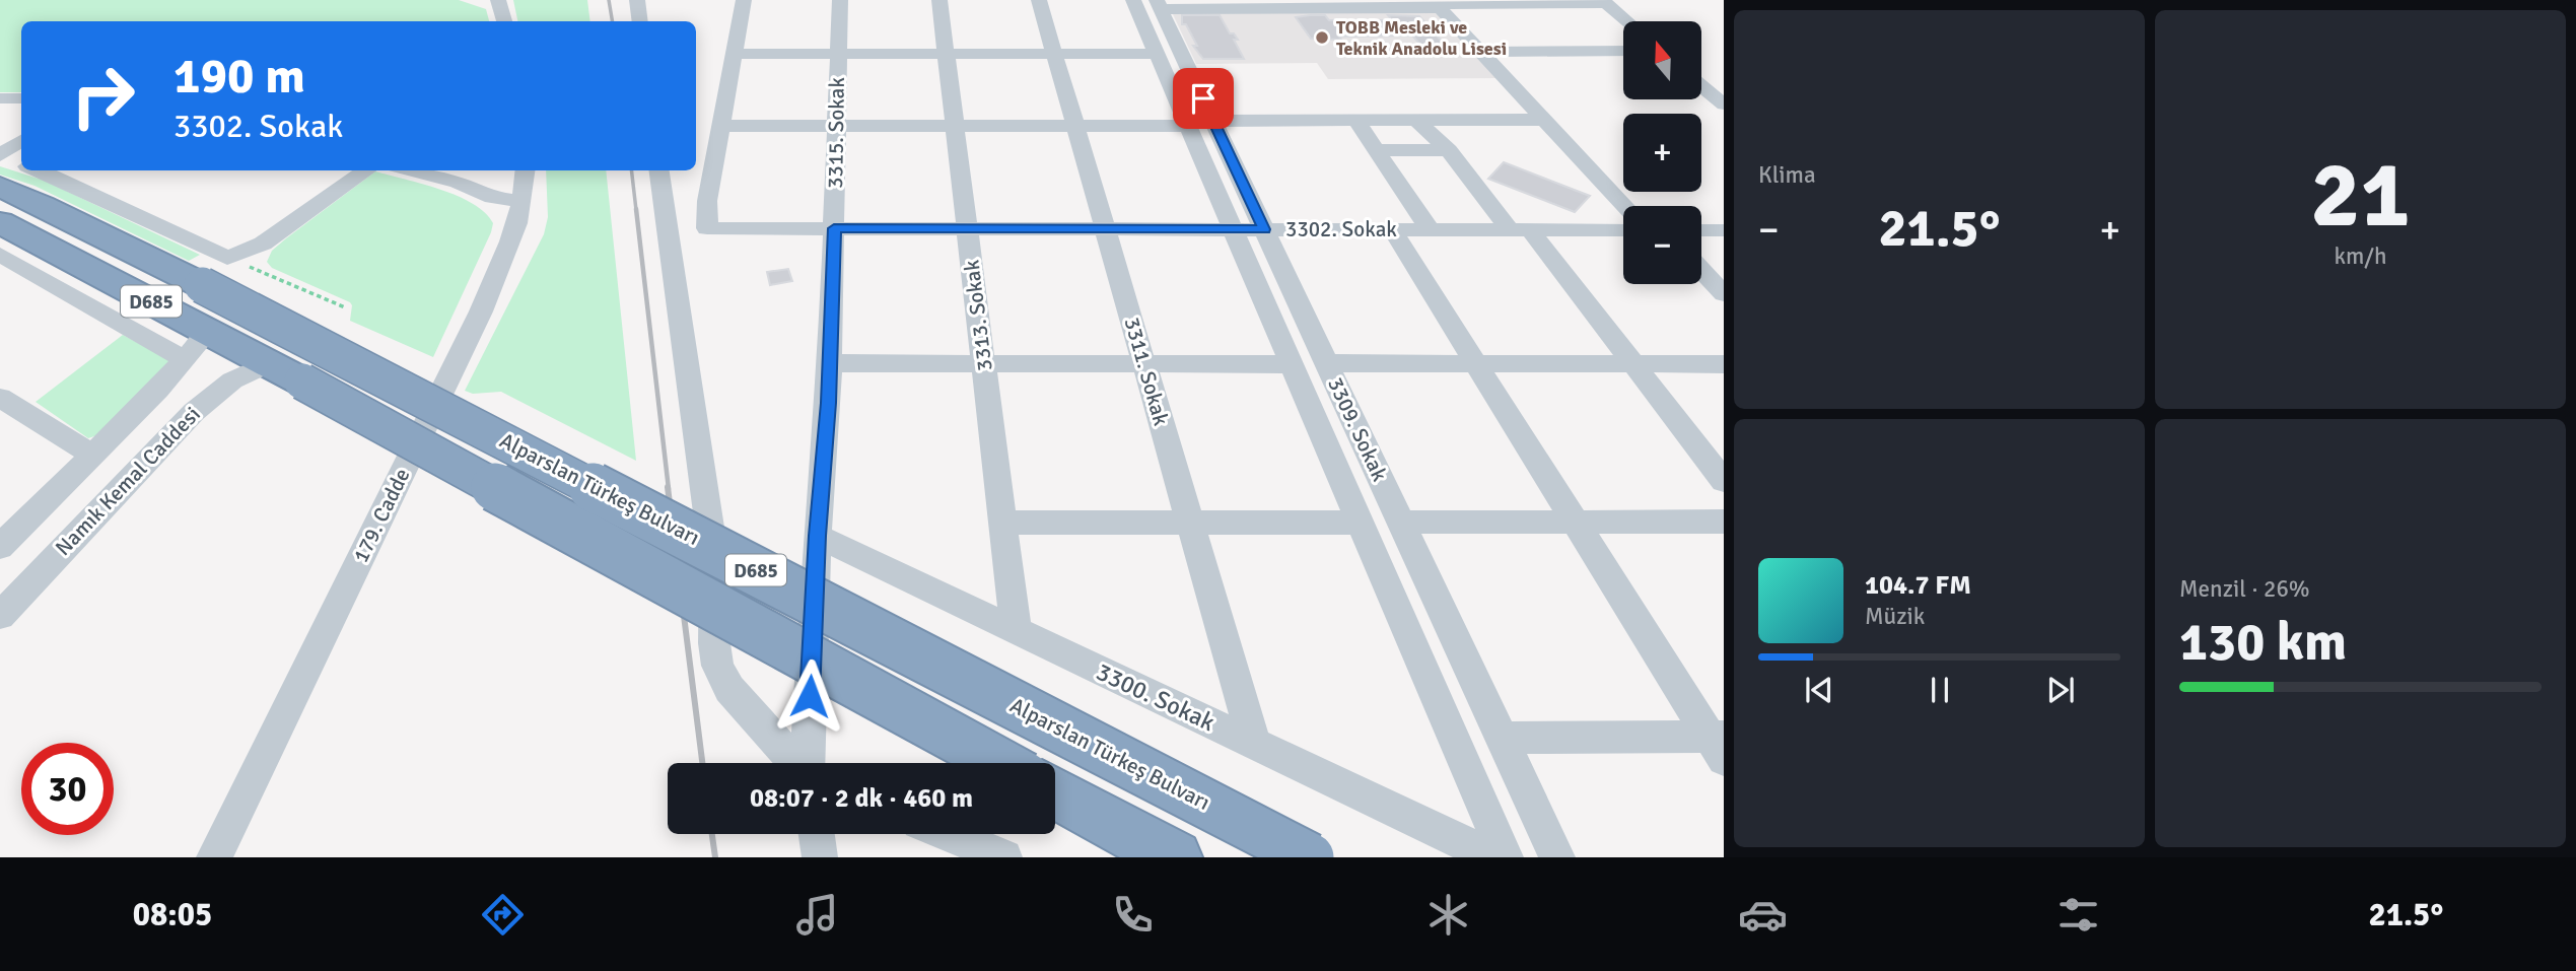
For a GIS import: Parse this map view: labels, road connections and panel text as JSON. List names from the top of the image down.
{
  "streets": {
    "highway": ["D685", "Alparslan Türkeş Bulvarı"],
    "street": [
      "3315. Sokak",
      "3302. Sokak",
      "3313. Sokak",
      "3311. Sokak",
      "3309. Sokak",
      "Namık Kemal Caddesi",
      "179. Cadde",
      "3300. Sokak"
    ]
  },
  "crossings": [
    ["3315. Sokak", "3302. Sokak"],
    ["3315. Sokak", "3300. Sokak"],
    ["3302. Sokak", "3313. Sokak"],
    ["3302. Sokak", "3311. Sokak"],
    ["3302. Sokak", "3309. Sokak"],
    ["D685", "Namık Kemal Caddesi"],
    ["3313. Sokak", "3300. Sokak"],
    ["3311. Sokak", "3300. Sokak"]
  ],
  "places": ["TOBB Mesleki ve Teknik Anadolu Lisesi"],
  "north": "top",
  "page": {
    "tile": [
      "Klima",
      ["21", "km/h"],
      ["Menzil · 26%", "130 km"]
    ],
    "map_buttons": ["+", "−"],
    "turn": ["190 m", "3302. Sokak"],
    "heat": ["−", "21.5°", "+"],
    "song": ["104.7 FM", "Müzik"],
    "limit": "30",
    "trip": "08:07 · 2 dk · 460 m",
    "tabs": ["08:05", "21.5°"]
  }
}
